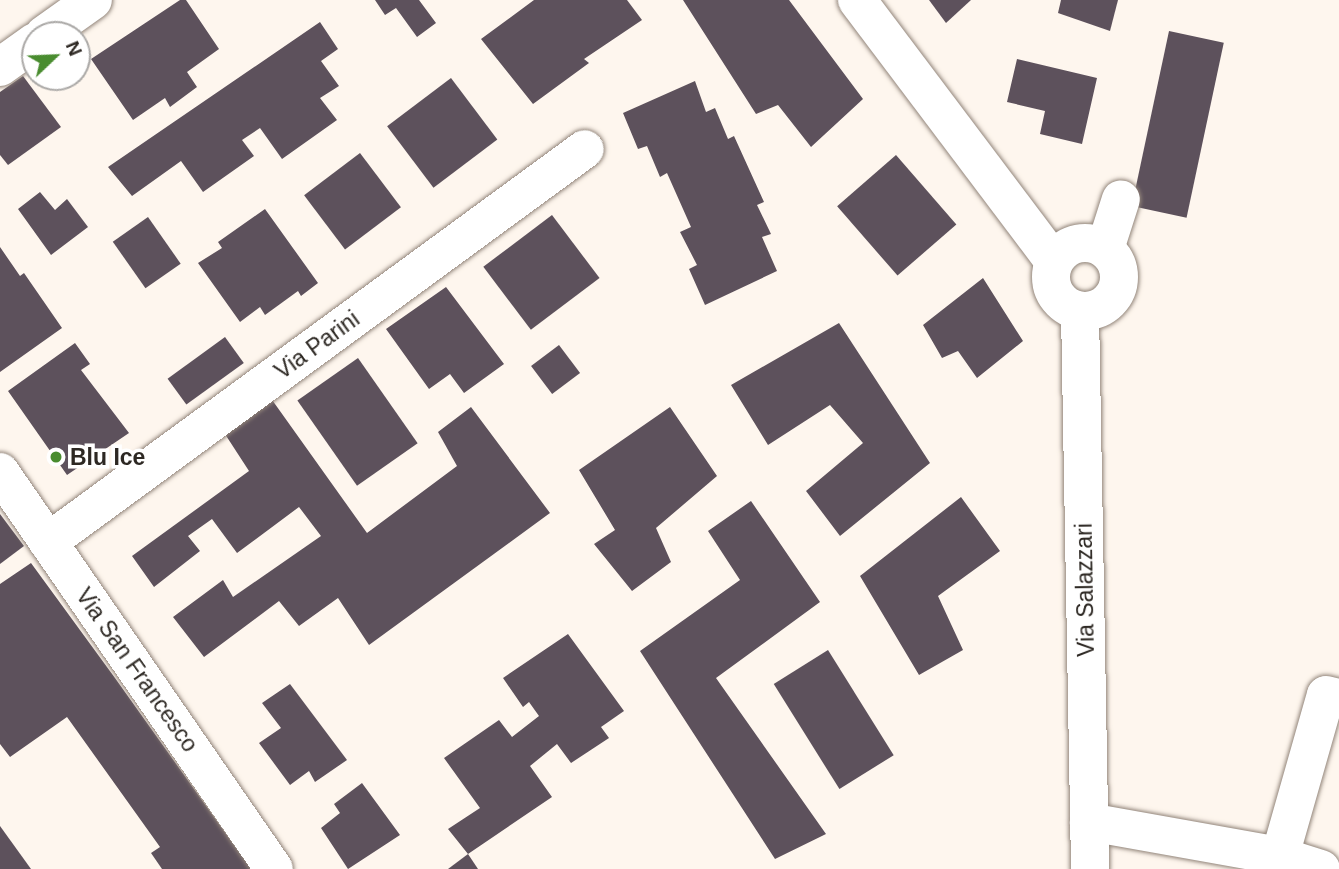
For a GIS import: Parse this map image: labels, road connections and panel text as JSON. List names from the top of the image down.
{
  "streets": {
    "street": ["Via Parini", "Via Salazzari", "Via San Francesco"]
  },
  "crossings": [
    ["Via Parini", "Via San Francesco"]
  ],
  "places": ["Blu Ice"],
  "north": "top right"
}
